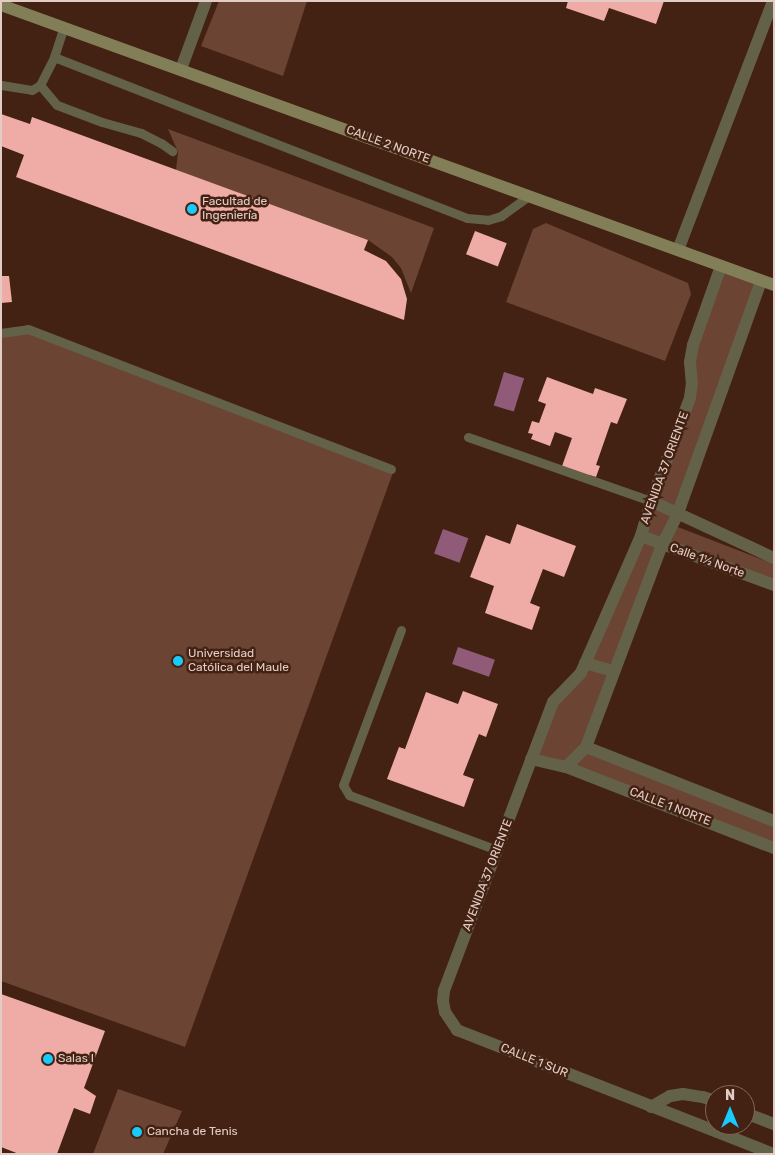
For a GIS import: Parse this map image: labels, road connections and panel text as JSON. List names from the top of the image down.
{
  "streets": {
    "main road": ["CALLE 2 NORTE"],
    "street": [
      "AVENIDA 37 ORIENTE",
      "Calle 1½ Norte",
      "CALLE 1 NORTE",
      "CALLE 1 SUR"
    ]
  },
  "crossings": [
    ["CALLE 2 NORTE", "AVENIDA 37 ORIENTE"],
    ["AVENIDA 37 ORIENTE", "Calle 1½ Norte"],
    ["AVENIDA 37 ORIENTE", "CALLE 1 NORTE"],
    ["AVENIDA 37 ORIENTE", "CALLE 1 SUR"]
  ],
  "places": [
    "Facultad de Ingeniería",
    "Universidad Católica del Maule",
    "Salas I",
    "Cancha de Tenis"
  ],
  "north": "top"
}
